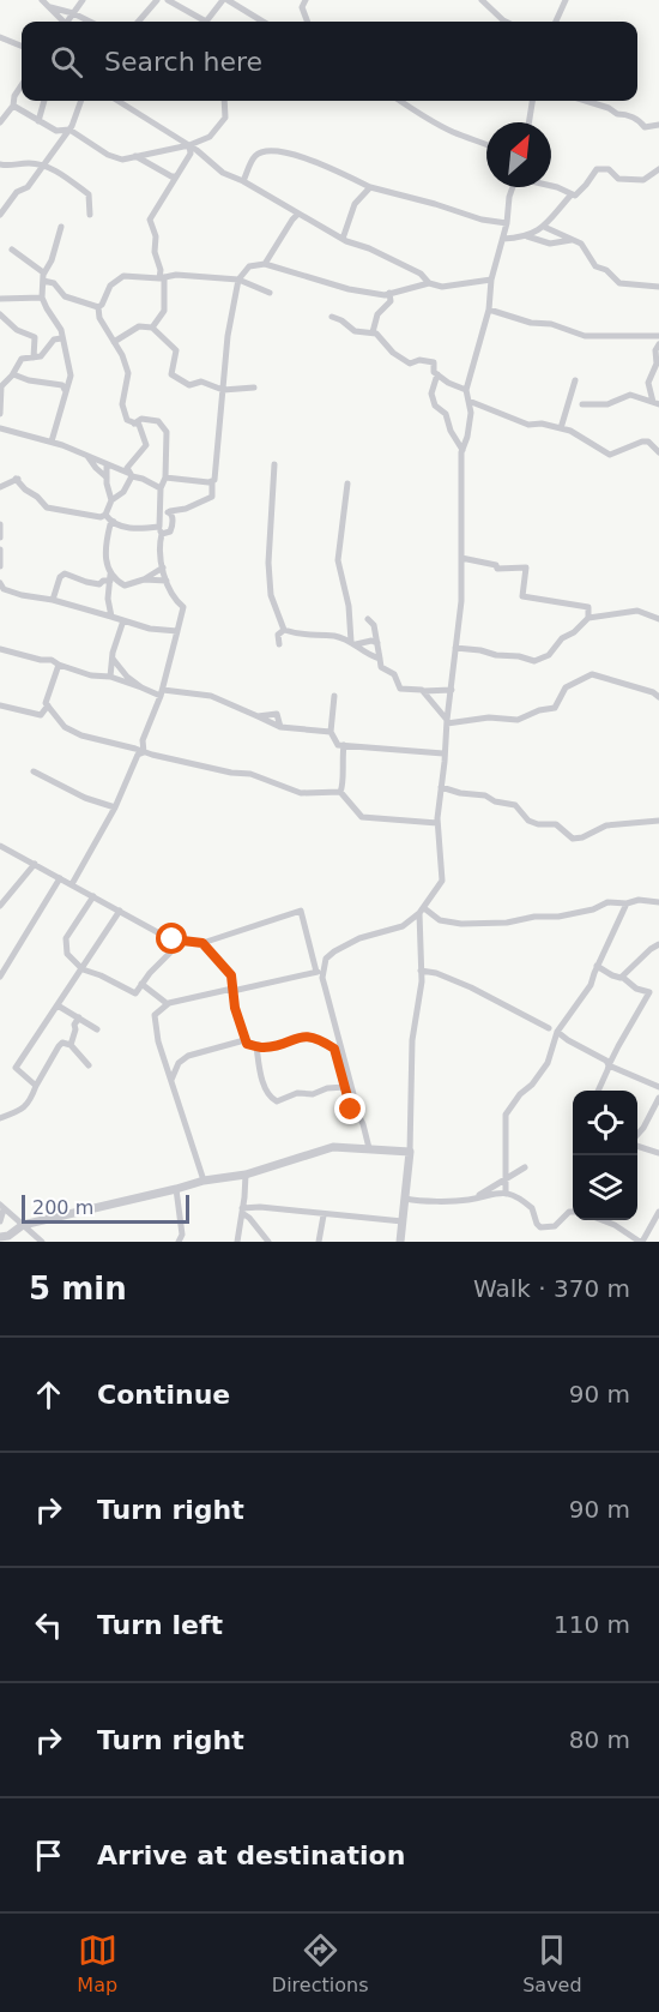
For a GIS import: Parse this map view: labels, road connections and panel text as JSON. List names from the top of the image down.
{
  "scale_bar": "200 m",
  "north": "top right",
  "page": {
    "search": "Search here",
    "scale": "200 m",
    "heading": ["5 min", "Walk · 370 m"],
    "list": [
      ["Continue", "90 m"],
      ["Turn right", "90 m"],
      ["Turn left", "110 m"],
      ["Turn right", "80 m"],
      "Arrive at destination"
    ],
    "nav": ["Map", "Directions", "Saved"]
  }
}
